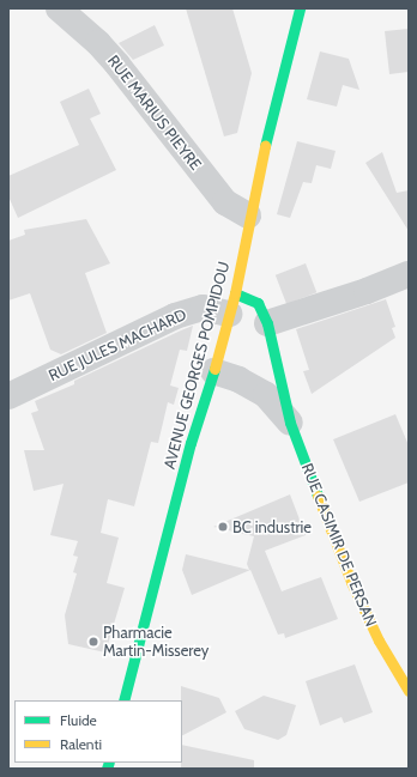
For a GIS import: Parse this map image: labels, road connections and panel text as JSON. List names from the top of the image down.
{
  "streets": {
    "main road": ["AVENUE GEORGES POMPIDOU", "RUE CASIMIR DE PERSAN"],
    "street": ["RUE MARIUS PIEYRE", "RUE JULES MACHARD"]
  },
  "crossings": [
    ["RUE MARIUS PIEYRE", "AVENUE GEORGES POMPIDOU"],
    ["RUE JULES MACHARD", "AVENUE GEORGES POMPIDOU"],
    ["RUE JULES MACHARD", "RUE CASIMIR DE PERSAN"],
    ["AVENUE GEORGES POMPIDOU", "RUE CASIMIR DE PERSAN"]
  ],
  "places": ["BC industrie", "Pharmacie Martin-Misserey"],
  "legend": ["Fluide", "Ralenti"]
}
